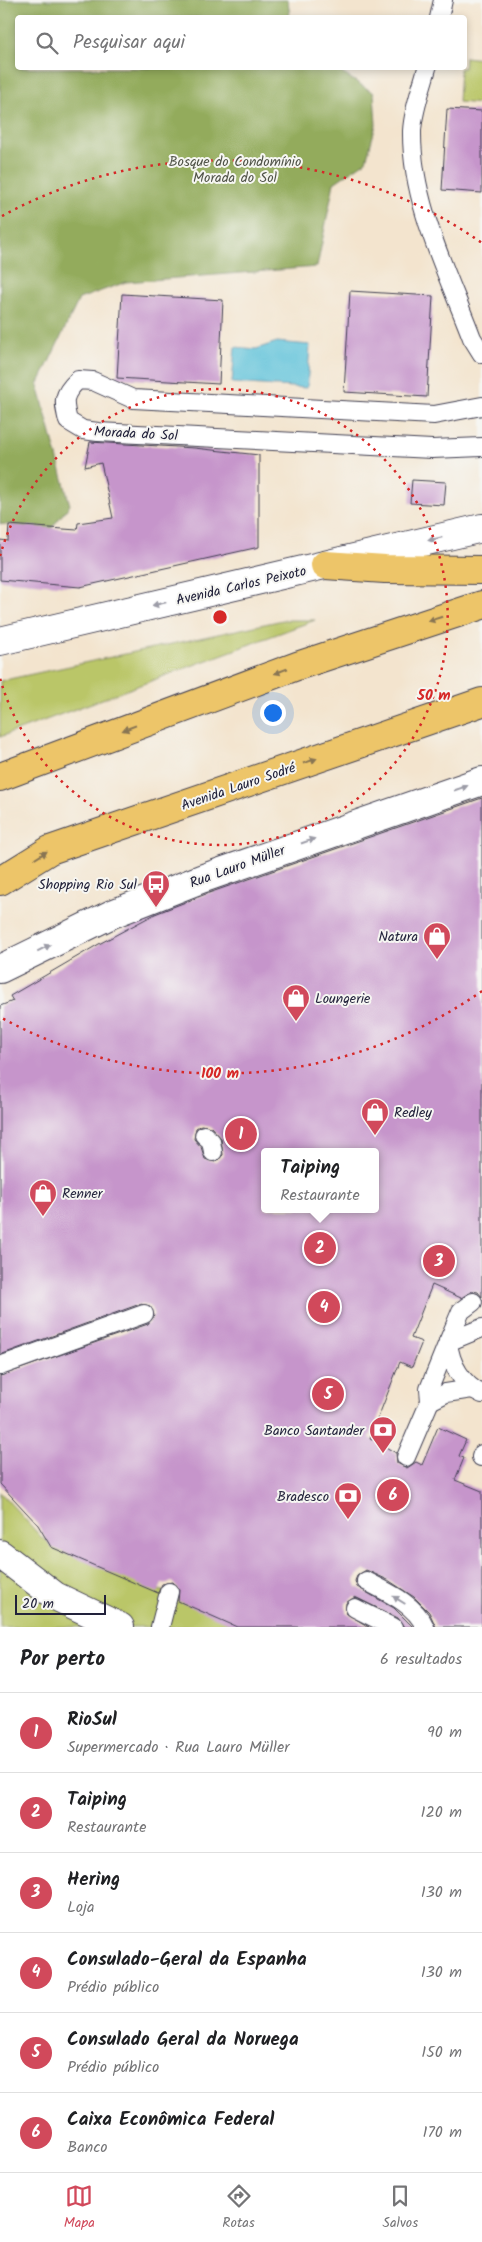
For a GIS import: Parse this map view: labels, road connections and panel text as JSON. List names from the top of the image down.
{
  "streets": {
    "highway": ["Avenida Lauro Sodré"],
    "street": ["Avenida Carlos Peixoto", "Rua Lauro Müller"],
    "lane": ["Morada do Sol"]
  },
  "one_way": ["Avenida Carlos Peixoto", "Rua Lauro Müller"],
  "parks": ["Bosque do Condomínio Morada do Sol"],
  "places": {
    "bus stop": ["Shopping Rio Sul"],
    "shop": [
      "Natura",
      "Loungerie",
      "Redley",
      "Renner"
    ],
    "bank": ["Banco Santander", "Bradesco"]
  },
  "scale_bar": "20 m",
  "page": {
    "search": "Pesquisar aqui",
    "pins": [
      "1",
      "2",
      "3",
      "4",
      "5",
      "6"
    ],
    "popup": ["Taiping", "Restaurante"],
    "scale": "20 m",
    "heading": ["Por perto", "6 resultados"],
    "list": [
      {
        "mark": "1",
        "name": "RioSul",
        "note": "Supermercado · Rua Lauro Müller",
        "value": "90 m"
      },
      {
        "mark": "2",
        "name": "Taiping",
        "note": "Restaurante",
        "value": "120 m"
      },
      {
        "mark": "3",
        "name": "Hering",
        "note": "Loja",
        "value": "130 m"
      },
      {
        "mark": "4",
        "name": "Consulado-Geral da Espanha",
        "note": "Prédio público",
        "value": "130 m"
      },
      {
        "mark": "5",
        "name": "Consulado Geral da Noruega",
        "note": "Prédio público",
        "value": "150 m"
      },
      {
        "mark": "6",
        "name": "Caixa Econômica Federal",
        "note": "Banco",
        "value": "170 m"
      }
    ],
    "nav": ["Mapa", "Rotas", "Salvos"]
  },
  "rings": ["50 m", "100 m"]
}
